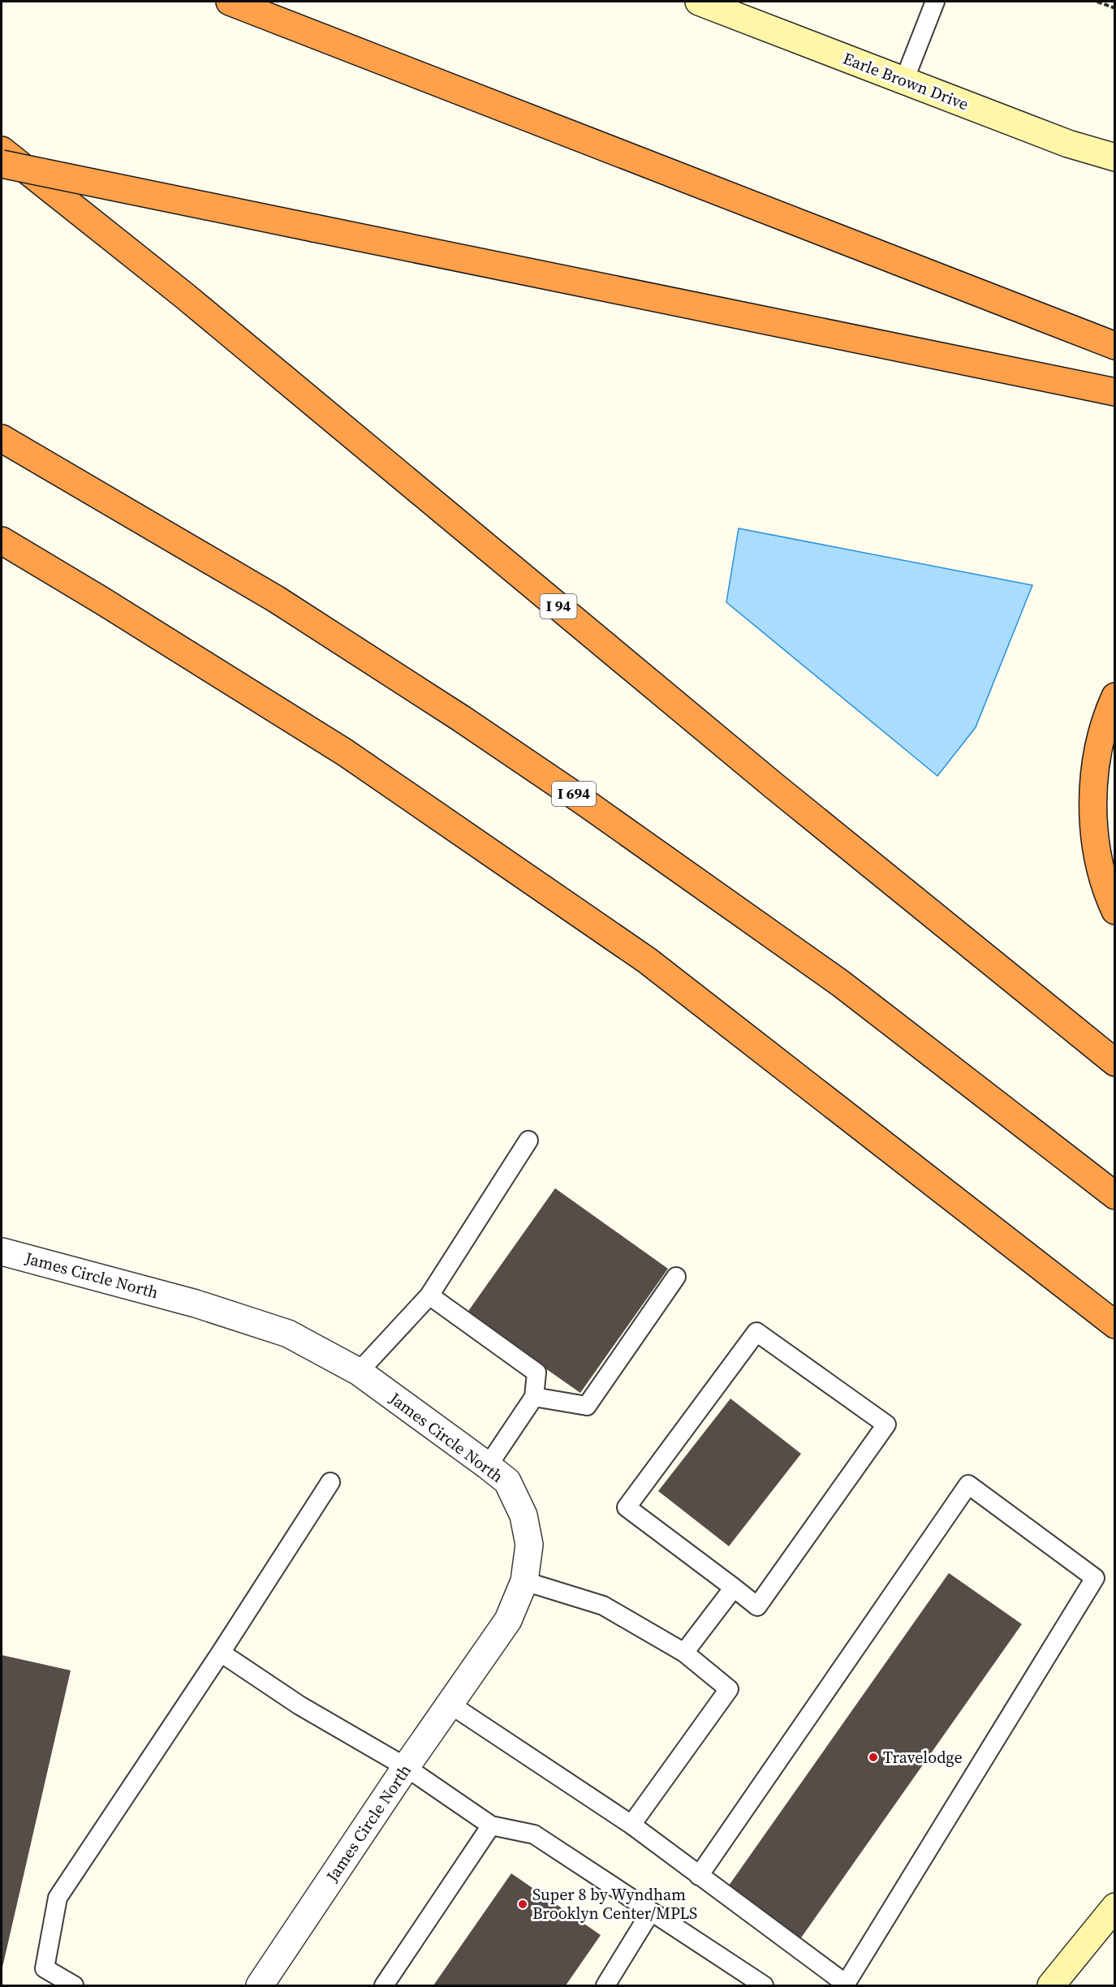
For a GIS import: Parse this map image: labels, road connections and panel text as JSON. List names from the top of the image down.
{
  "streets": {
    "highway": ["I 94", "I 694"],
    "street": ["Earle Brown Drive", "James Circle North"]
  },
  "places": ["Travelodge", "Super 8 by Wyndham Brooklyn Center/MPLS"]
}
